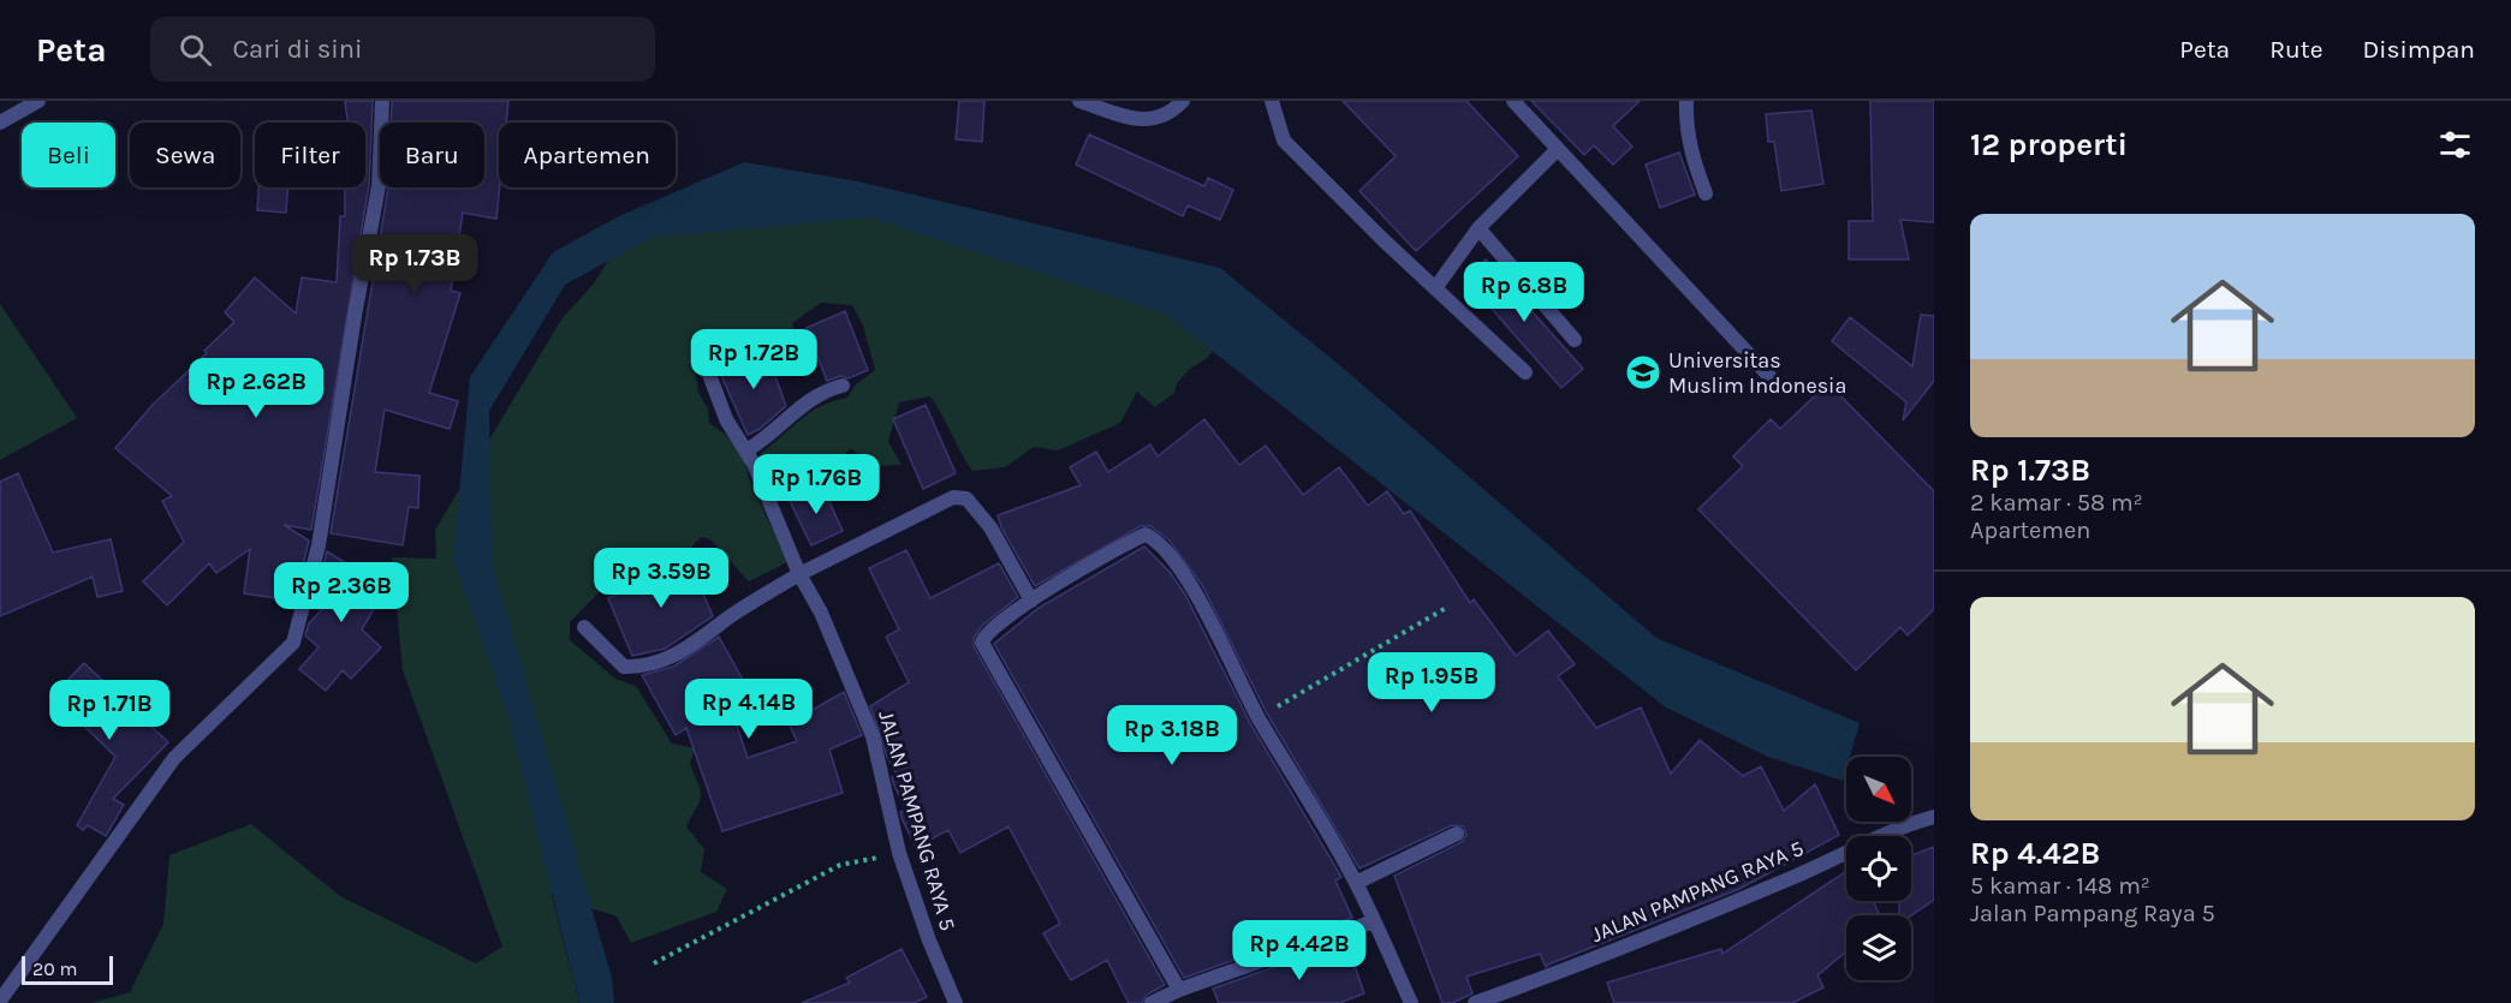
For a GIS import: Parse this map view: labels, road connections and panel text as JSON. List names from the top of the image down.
{
  "streets": {
    "street": ["JALAN PAMPANG RAYA 5"]
  },
  "places": {
    "school or university": ["Universitas Muslim Indonesia"]
  },
  "scale_bar": "20 m",
  "north": "bottom right",
  "page": {
    "header": "Peta",
    "search": "Cari di sini",
    "nav": ["Peta", "Rute", "Disimpan"],
    "heading": "12 properti",
    "chip": [
      "Beli",
      "Sewa",
      "Filter",
      "Baru",
      "Apartemen"
    ],
    "list": [
      {
        "name": "Rp 1.73B",
        "note": "2 kamar · 58 m² · Apartemen"
      },
      {
        "name": "Rp 4.42B",
        "note": "5 kamar · 148 m² · Jalan Pampang Raya 5"
      }
    ],
    "price": [
      "Rp 1.73B",
      "Rp 6.8B",
      "Rp 1.72B",
      "Rp 2.62B",
      "Rp 1.76B",
      "Rp 3.59B",
      "Rp 2.36B",
      "Rp 1.95B",
      "Rp 4.14B",
      "Rp 1.71B",
      "Rp 3.18B",
      "Rp 4.42B"
    ],
    "scale": "20 m"
  }
}
